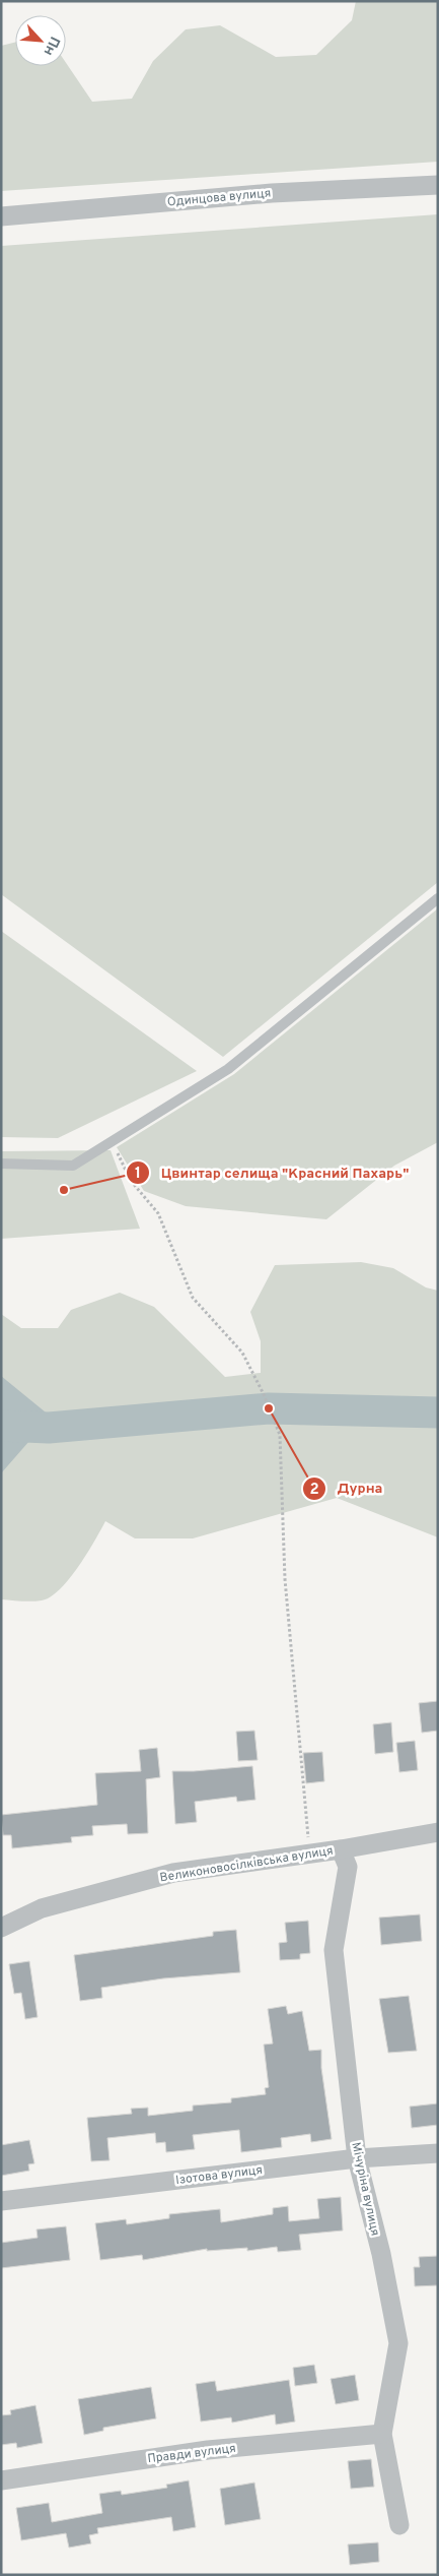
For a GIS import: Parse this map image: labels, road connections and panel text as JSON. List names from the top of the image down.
{
  "streets": {
    "street": [
      "Одинцова вулиця",
      "Великоновосілківська вулиця",
      "Ізотова вулиця",
      "Мічуріна вулиця",
      "Правди вулиця"
    ]
  },
  "crossings": [
    ["Великоновосілківська вулиця", "Мічуріна вулиця"],
    ["Ізотова вулиця", "Мічуріна вулиця"],
    ["Мічуріна вулиця", "Правди вулиця"]
  ],
  "places": ["Цвинтар селища \"Красний Пахарь\"", "Дурна"],
  "north": "bottom right"
}
